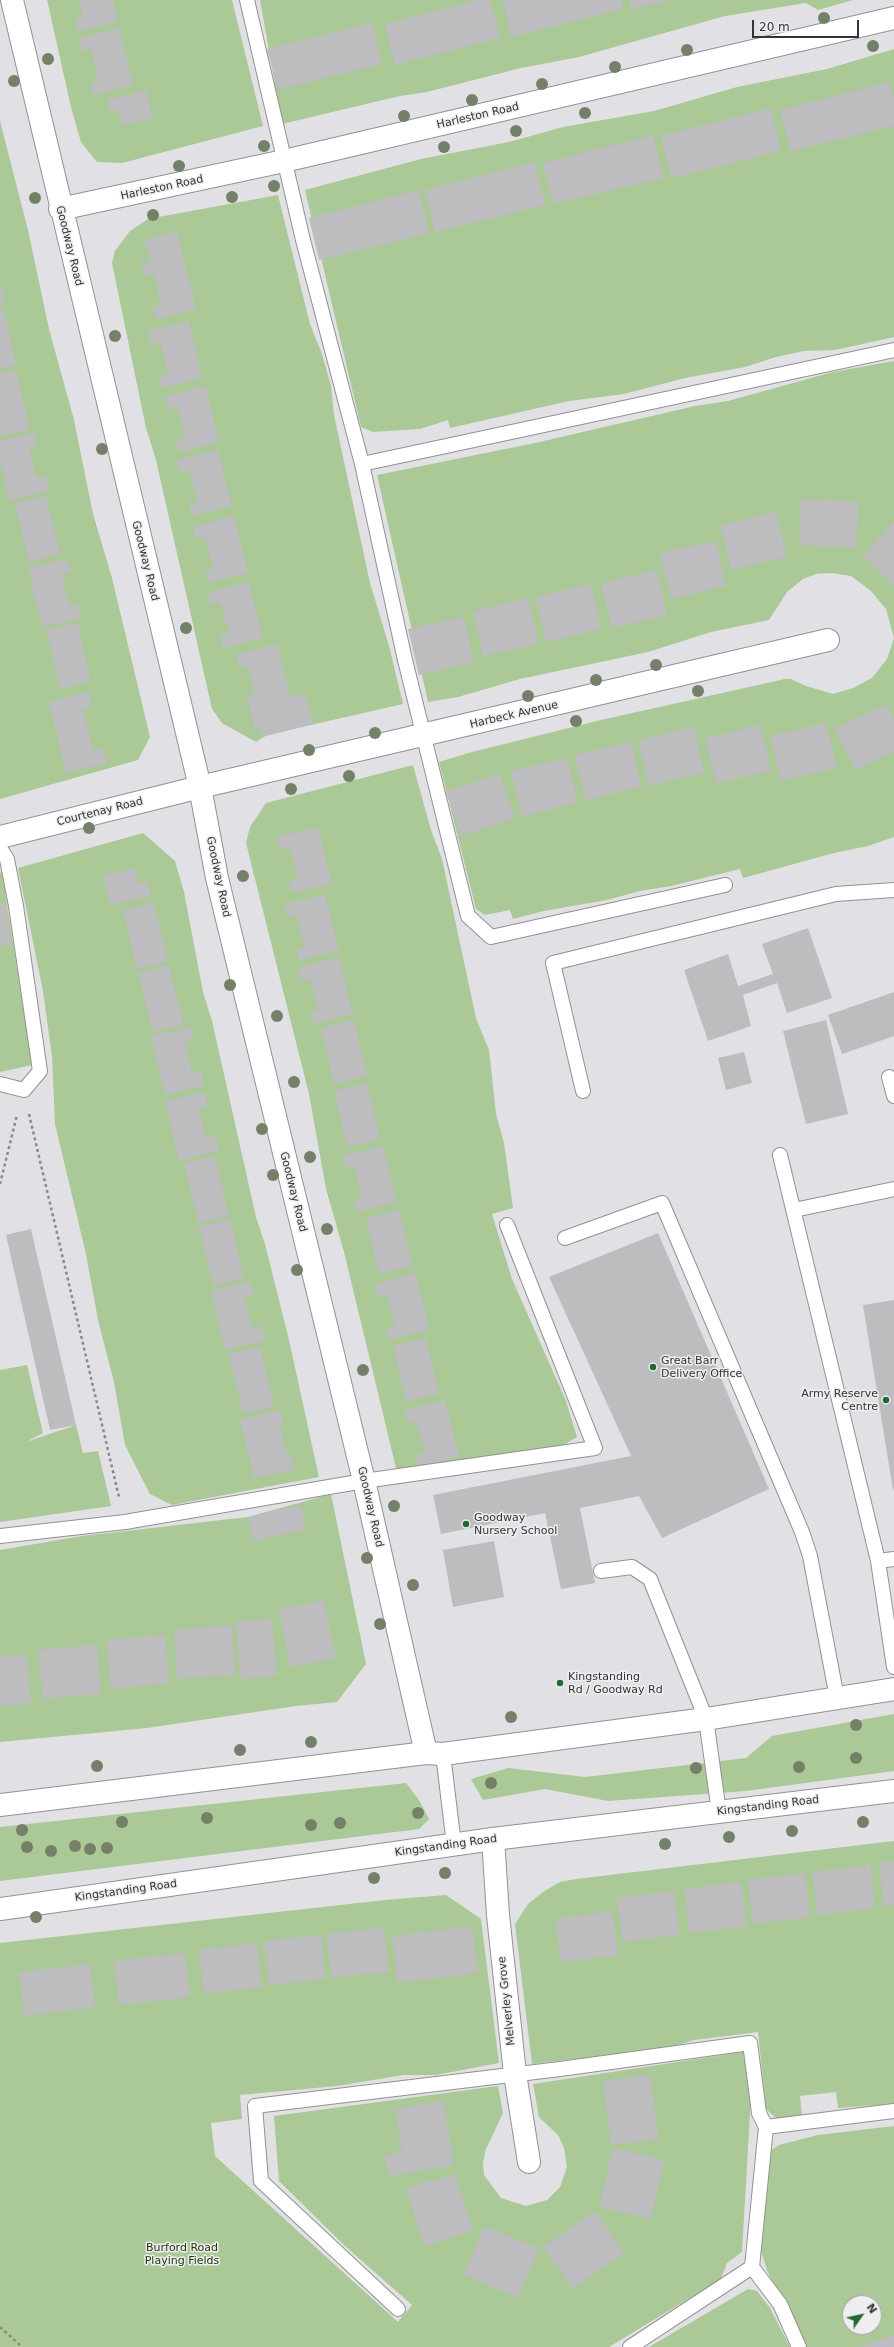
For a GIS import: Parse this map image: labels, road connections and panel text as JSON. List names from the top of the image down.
{
  "streets": {
    "street": [
      "Harleston Road",
      "Goodway Road",
      "Harbeck Avenue",
      "Courtenay Road",
      "Kingstanding Road",
      "Melverley Grove"
    ]
  },
  "crossings": [
    ["Harleston Road", "Goodway Road"],
    ["Goodway Road", "Harbeck Avenue"],
    ["Goodway Road", "Courtenay Road"],
    ["Harbeck Avenue", "Courtenay Road"],
    ["Kingstanding Road", "Melverley Grove"]
  ],
  "parks": ["Burford Road Playing Fields"],
  "places": [
    "Great Barr Delivery Office",
    "Army Reserve Centre",
    "Goodway Nursery School",
    "Kingstanding Rd / Goodway Rd"
  ],
  "scale_bar": "20 m",
  "north": "top right"
}
